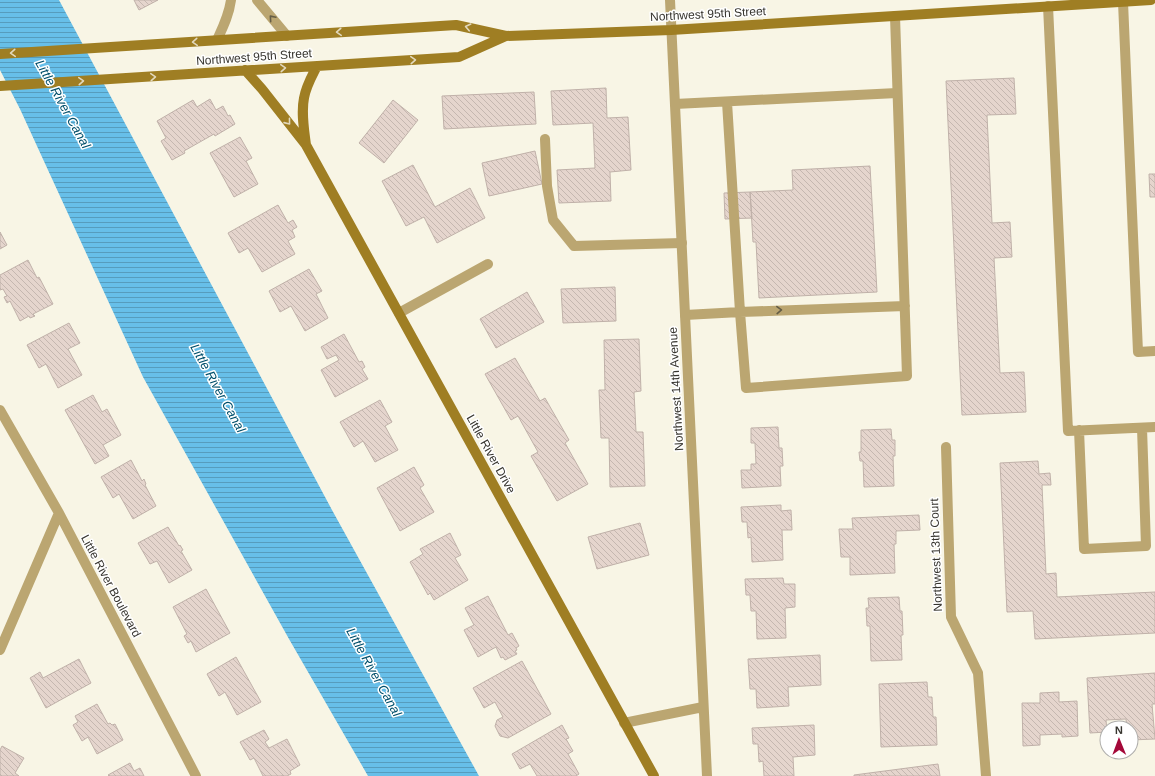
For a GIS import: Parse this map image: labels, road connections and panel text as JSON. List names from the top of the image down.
{
  "streets": {
    "main road": ["Northwest 95th Street", "Little River Drive"],
    "street": ["Northwest 14th Avenue", "Northwest 13th Court", "Little River Boulevard"]
  },
  "crossings": [
    ["Northwest 95th Street", "Northwest 14th Avenue"],
    ["Northwest 95th Street", "Little River Drive"]
  ],
  "water": ["Little River Canal"],
  "north": "top"
}
